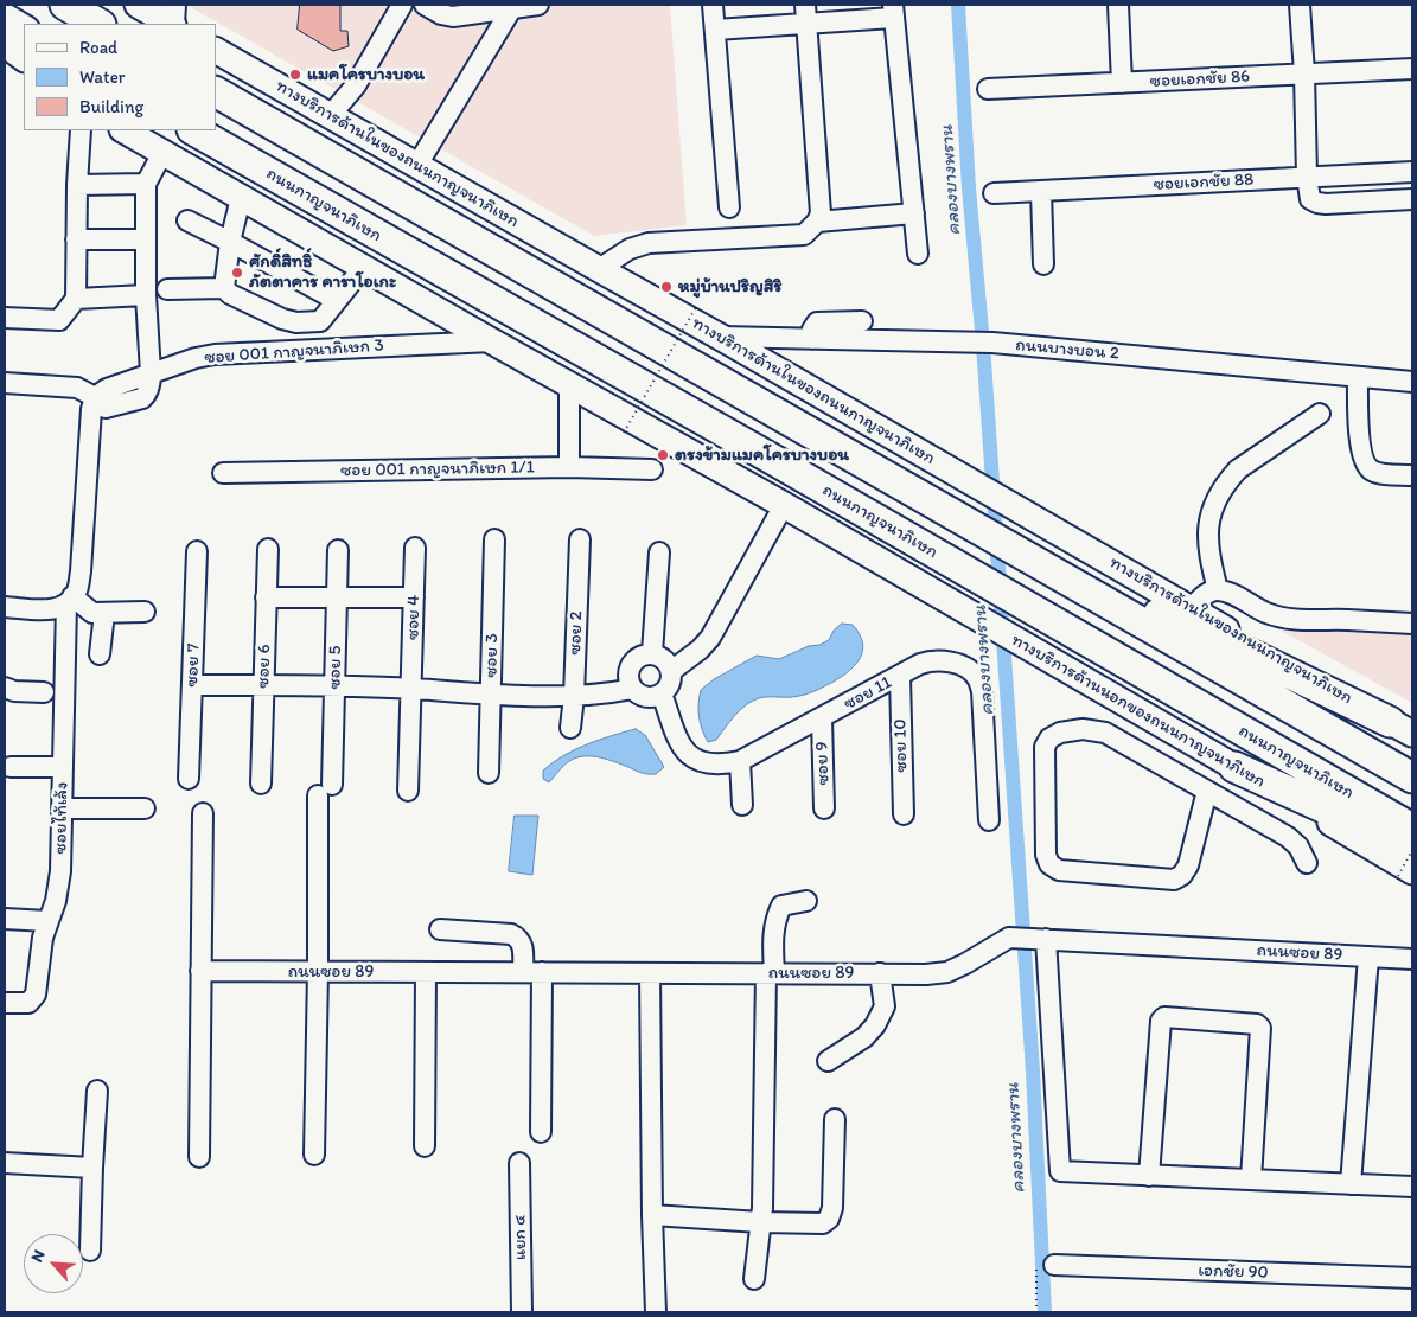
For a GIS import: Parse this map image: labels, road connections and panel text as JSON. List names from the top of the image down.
{
  "streets": {
    "highway": ["ถนนกาญจนาภิเษก"],
    "main road": ["ทางบริการด้านในของถนนกาญจนาภิเษก", "ทางบริการด้านนอกของถนนกาญจนาภิเษก"],
    "street": [
      "ซอยเอกชัย 86",
      "ซอยเอกชัย 88",
      "ถนนบางบอน 2",
      "ซอย 001 กาญจนาภิเษก 3",
      "ซอย 001 กาญจนาภิเษก 1/1",
      "ซอย 4",
      "ซอย 2",
      "ซอย 3",
      "ซอย 7",
      "ซอย 6",
      "ซอย 5",
      "ซอย 11",
      "ซอย 10",
      "ซอย 9",
      "ซอยไท้เล้ง",
      "ถนนซอย 89",
      "แยก ๔",
      "เอกชัย 90"
    ]
  },
  "crossings": [
    ["ทางบริการด้านในของถนนกาญจนาภิเษก", "ถนนบางบอน 2"],
    ["ซอย 001 กาญจนาภิเษก 3", "ทางบริการด้านนอกของถนนกาญจนาภิเษก"],
    ["ซอย 5", "ถนนซอย 89"],
    ["ซอย 11", "ซอย 10"],
    ["ซอย 11", "ซอย 9"]
  ],
  "water": ["คลองบางพราน"],
  "places": [
    "แมคโครบางบอน",
    "ศักดิ์สิทธิ์ ภัตตาคาร คาราโอเกะ",
    "หมู่บ้านปริญสิริ",
    "ตรงข้ามแมคโครบางบอน"
  ],
  "legend": ["Road", "Water", "Building"],
  "north": "top left"
}
